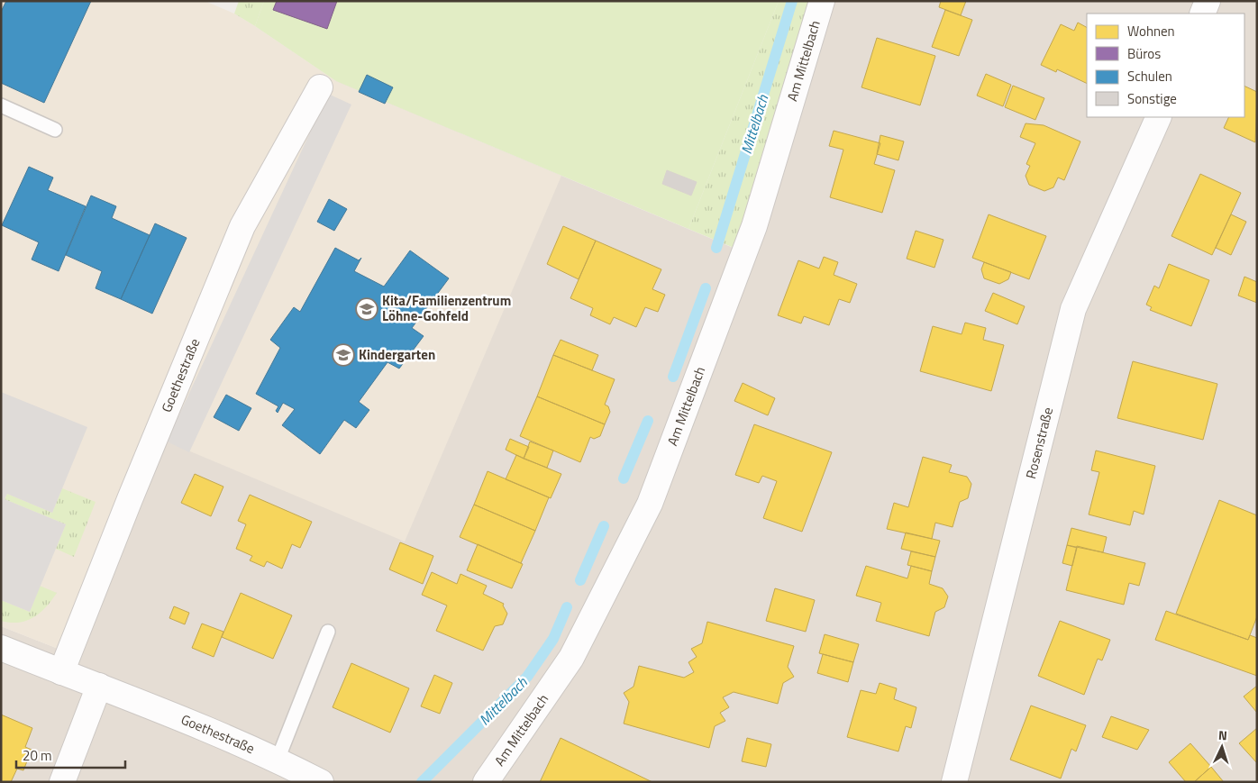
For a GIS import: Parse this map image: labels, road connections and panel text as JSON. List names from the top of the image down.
{
  "streets": {
    "street": ["Am Mittelbach", "Goethestraße", "Rosenstraße"]
  },
  "water": ["Mittelbach"],
  "places": {
    "school or university": ["Kita/Familienzentrum Löhne-Gohfeld", "Kindergarten"]
  },
  "legend": [
    "Wohnen",
    "Büros",
    "Schulen",
    "Sonstige"
  ],
  "scale_bar": "20 m",
  "north": "top"
}
